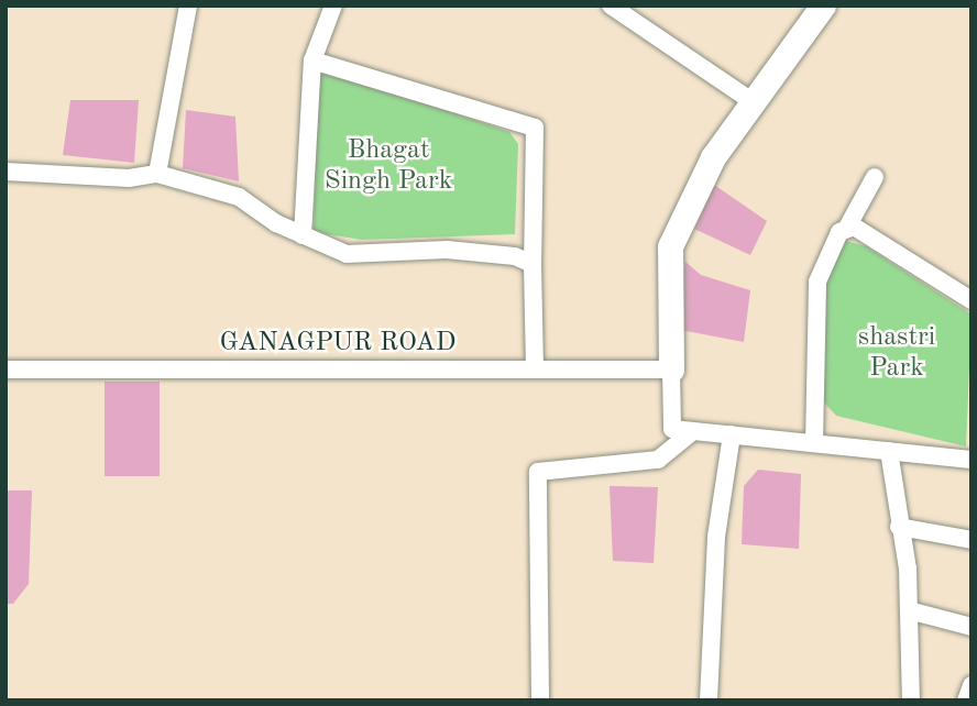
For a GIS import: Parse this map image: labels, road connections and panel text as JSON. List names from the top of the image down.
{
  "streets": {
    "street": ["GANAGPUR ROAD"]
  },
  "parks": ["Bhagat Singh Park", "shastri Park"]
}
